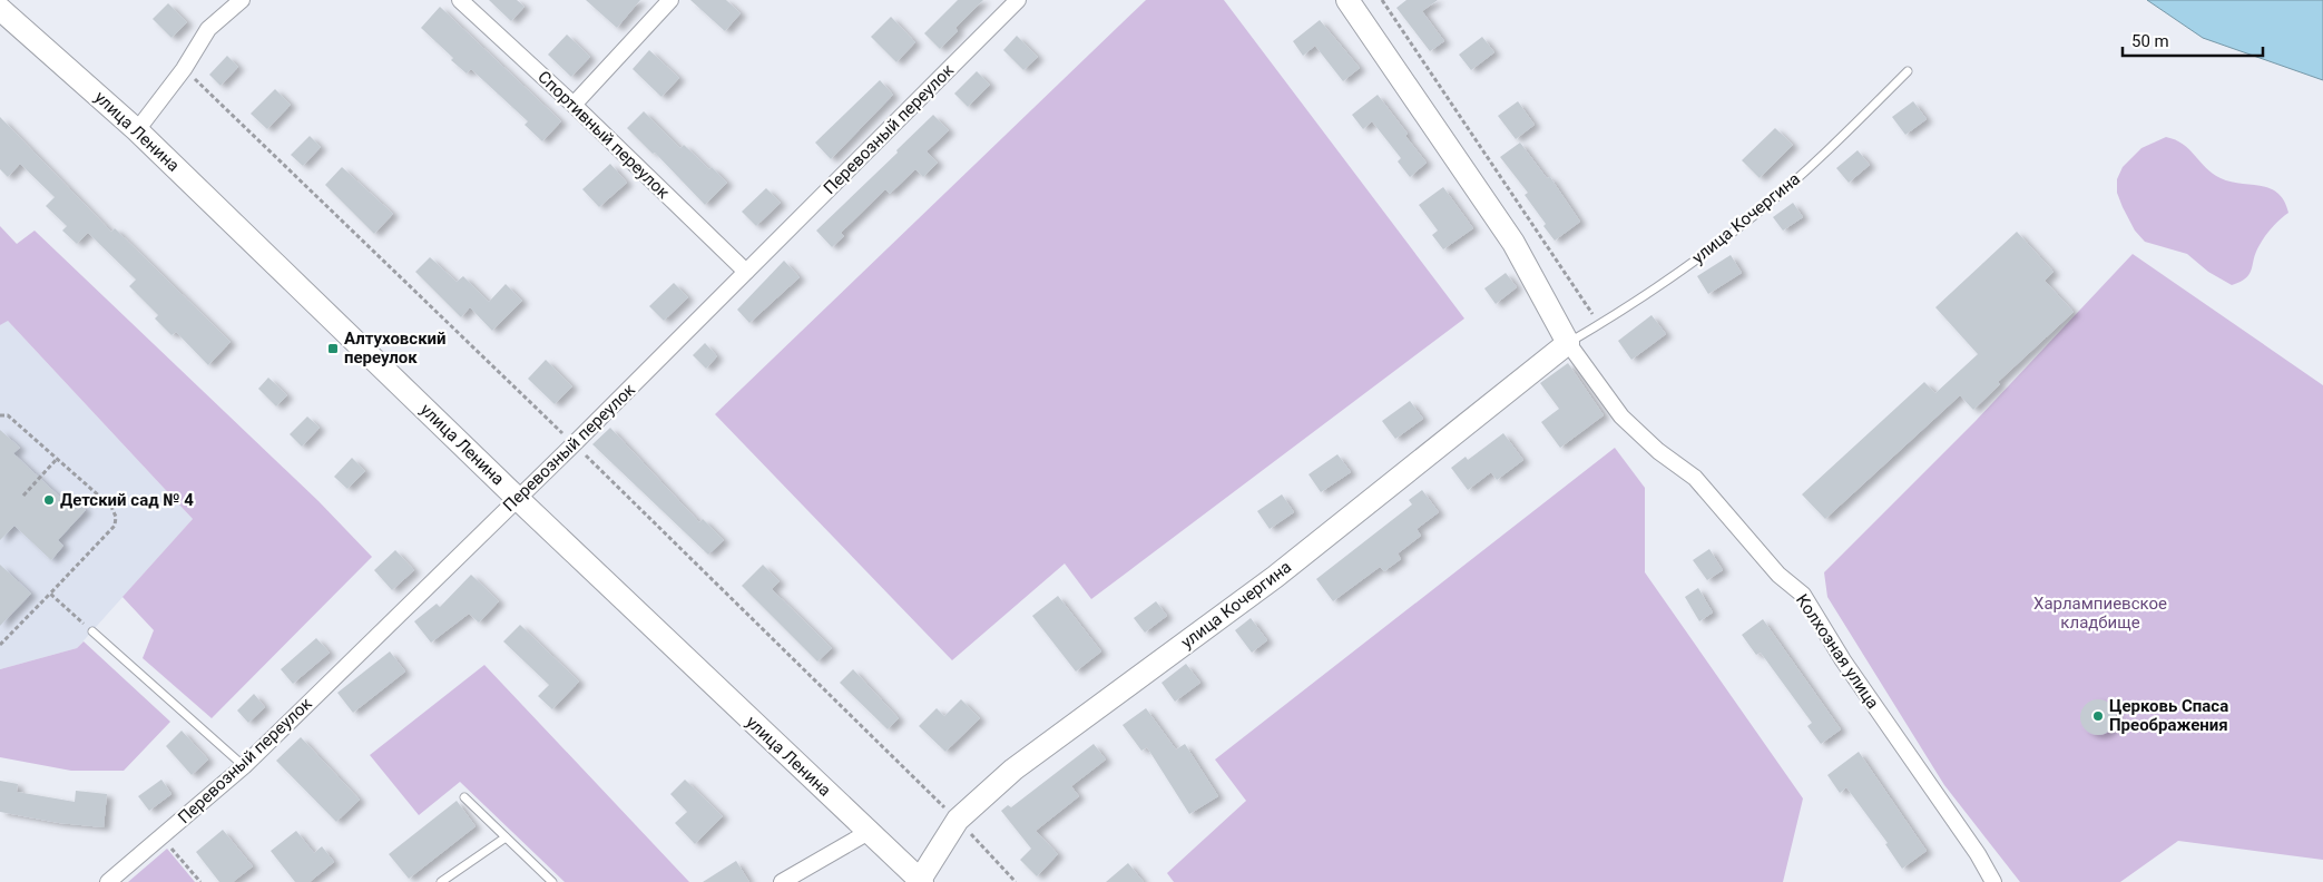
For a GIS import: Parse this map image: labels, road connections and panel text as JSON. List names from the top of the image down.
{
  "streets": {
    "main road": ["улица Ленина", "улица Кочергина"],
    "street": ["Перевозный переулок", "Спортивный переулок", "Колхозная улица"]
  },
  "crossings": [
    ["Перевозный переулок", "улица Ленина"],
    ["Перевозный переулок", "Спортивный переулок"],
    ["улица Ленина", "улица Кочергина"],
    ["улица Кочергина", "Колхозная улица"]
  ],
  "parks": ["Харлампиевское кладбище"],
  "places": {
    "transit": ["Алтуховский переулок"],
    "other": ["Детский сад № 4", "Церковь Спаса Преображения"]
  },
  "scale_bar": "50 m"
}
